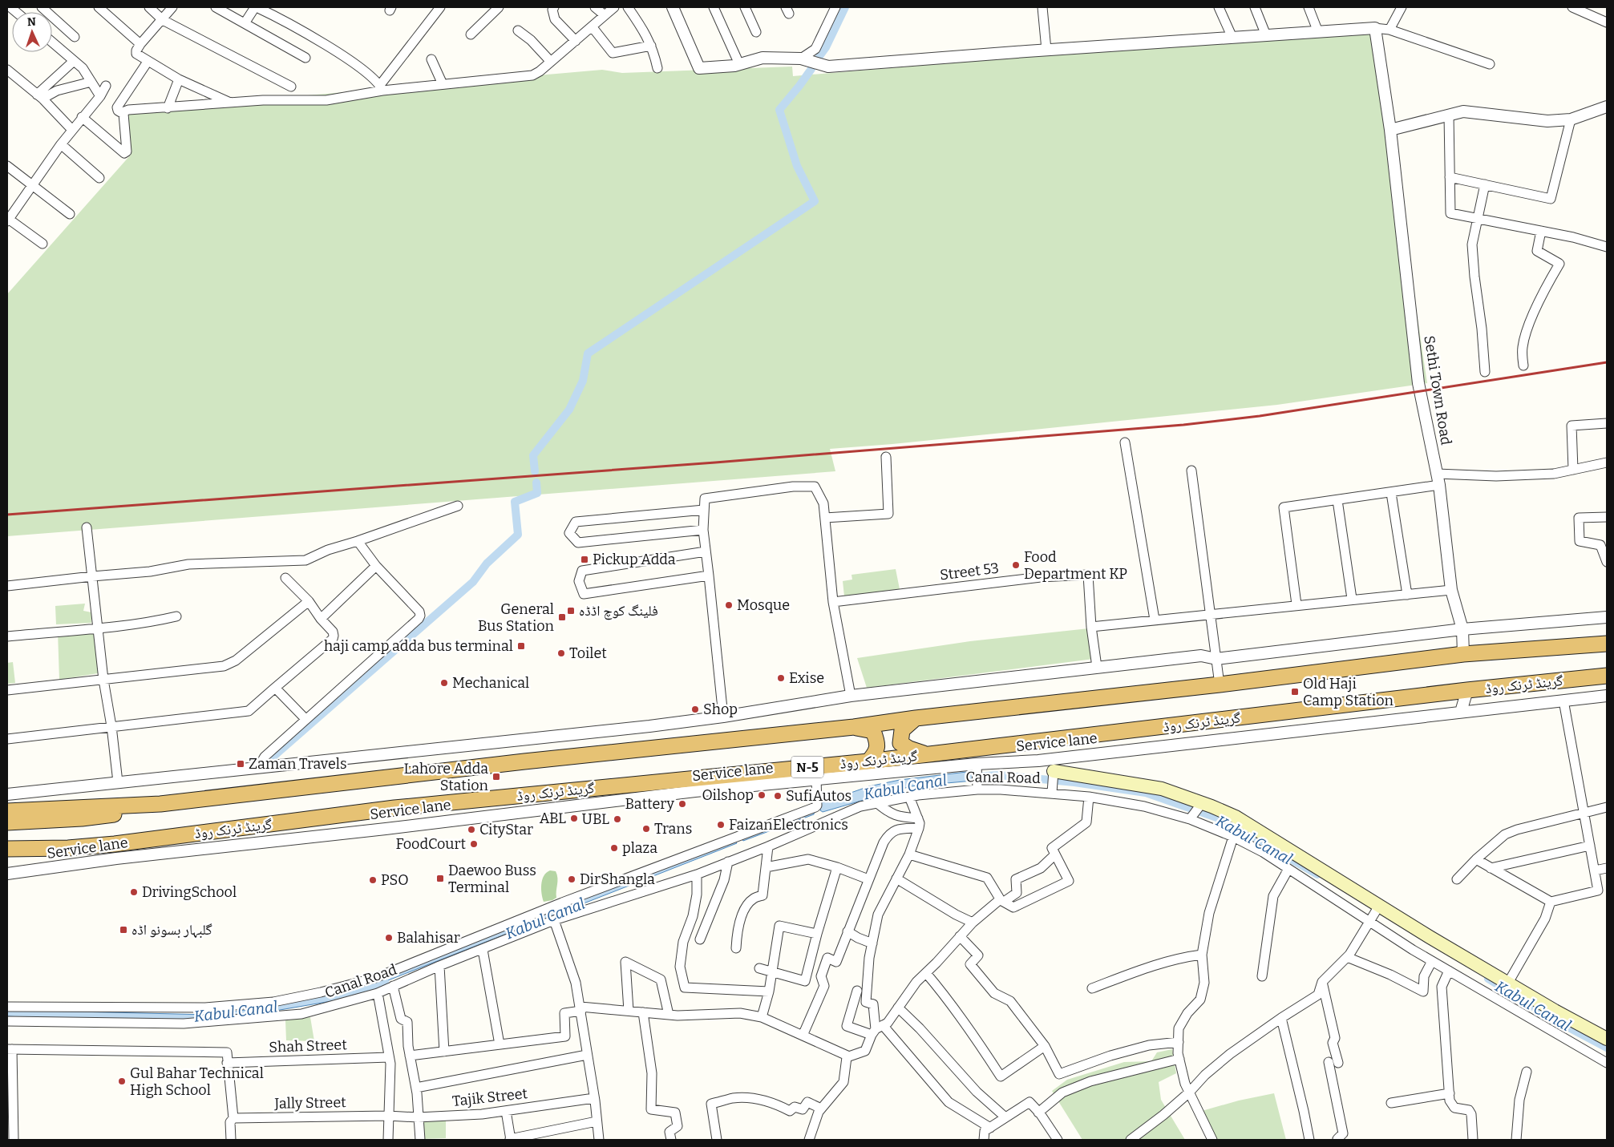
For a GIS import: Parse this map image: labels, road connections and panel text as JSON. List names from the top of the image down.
{
  "streets": {
    "highway": ["گرینڈ ٹرنک روڈ", "N-5"],
    "street": [
      "Sethi Town Road",
      "Street 53",
      "Service lane",
      "Canal Road",
      "Shah Street",
      "Tajik Street",
      "Jally Street"
    ]
  },
  "crossings": [
    ["گرینڈ ٹرنک روڈ", "Service lane"],
    ["Tajik Street", "Jally Street"]
  ],
  "water": ["Kabul Canal"],
  "places": {
    "transit": [
      "Pickup Adda",
      "فلینگ کوچ اڈڈہ",
      "General Bus Station",
      "haji camp adda bus terminal",
      "Old Haji Camp Station",
      "Zaman Travels",
      "Lahore Adda Station",
      "Daewoo Buss Terminal",
      "گلبہار بسونو اڈہ"
    ],
    "other": [
      "Food Department KP",
      "Mosque",
      "Toilet",
      "Exise",
      "Mechanical",
      "Shop",
      "Oilshop",
      "SufiAutos",
      "Battery",
      "ABL",
      "UBL",
      "FaizanElectronics",
      "Trans",
      "CityStar",
      "FoodCourt",
      "plaza",
      "DirShangla",
      "PSO",
      "DrivingSchool",
      "Balahisar",
      "Gul Bahar Technical High School"
    ]
  },
  "north": "top"
}
